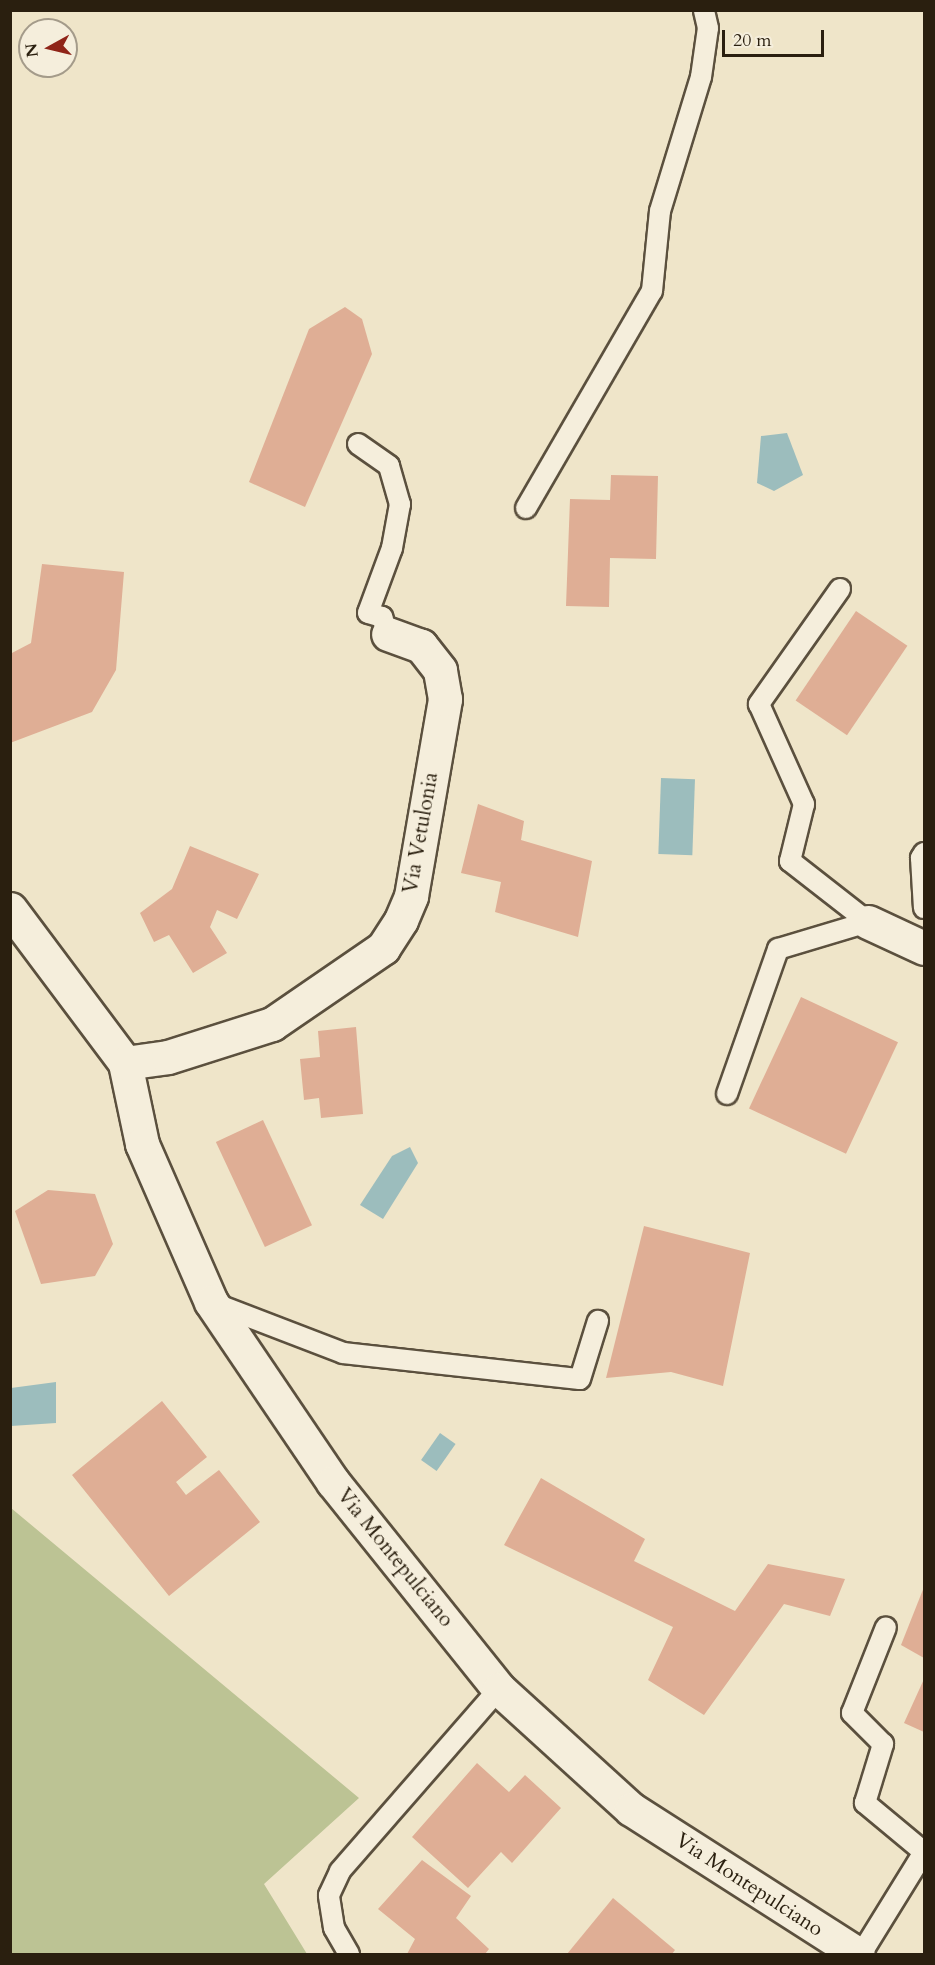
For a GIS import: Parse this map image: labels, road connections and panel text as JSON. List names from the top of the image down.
{
  "streets": {
    "street": ["Via Vetulonia", "Via Montepulciano"]
  },
  "crossings": [
    ["Via Vetulonia", "Via Montepulciano"]
  ],
  "scale_bar": "20 m",
  "north": "left"
}
